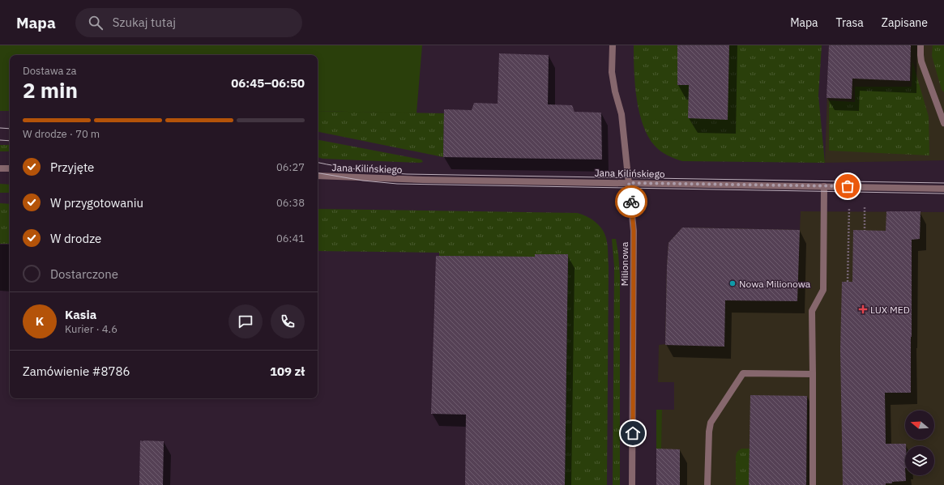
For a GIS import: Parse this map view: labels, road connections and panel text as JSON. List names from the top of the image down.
{
  "streets": {
    "street": ["Jana Kilińskiego", "Milionowa"]
  },
  "crossings": [
    ["Jana Kilińskiego", "Milionowa"]
  ],
  "places": {
    "other": ["Nowa Milionowa"],
    "health": ["LUX MED"]
  },
  "north": "left",
  "page": {
    "header": "Mapa",
    "search": "Szukaj tutaj",
    "nav": ["Mapa", "Trasa", "Zapisane"],
    "heading": ["2 min", "Dostawa za", "06:45–06:50"],
    "panel": [
      "Kasia",
      "Kurier · 4.6",
      "Zamówienie #8786",
      "109 zł"
    ],
    "bar": "W drodze · 70 m",
    "list": [
      ["Przyjęte", "06:27"],
      ["W przygotowaniu", "06:38"],
      ["W drodze", "06:41"],
      "Dostarczone"
    ],
    "round": "K"
  }
}
